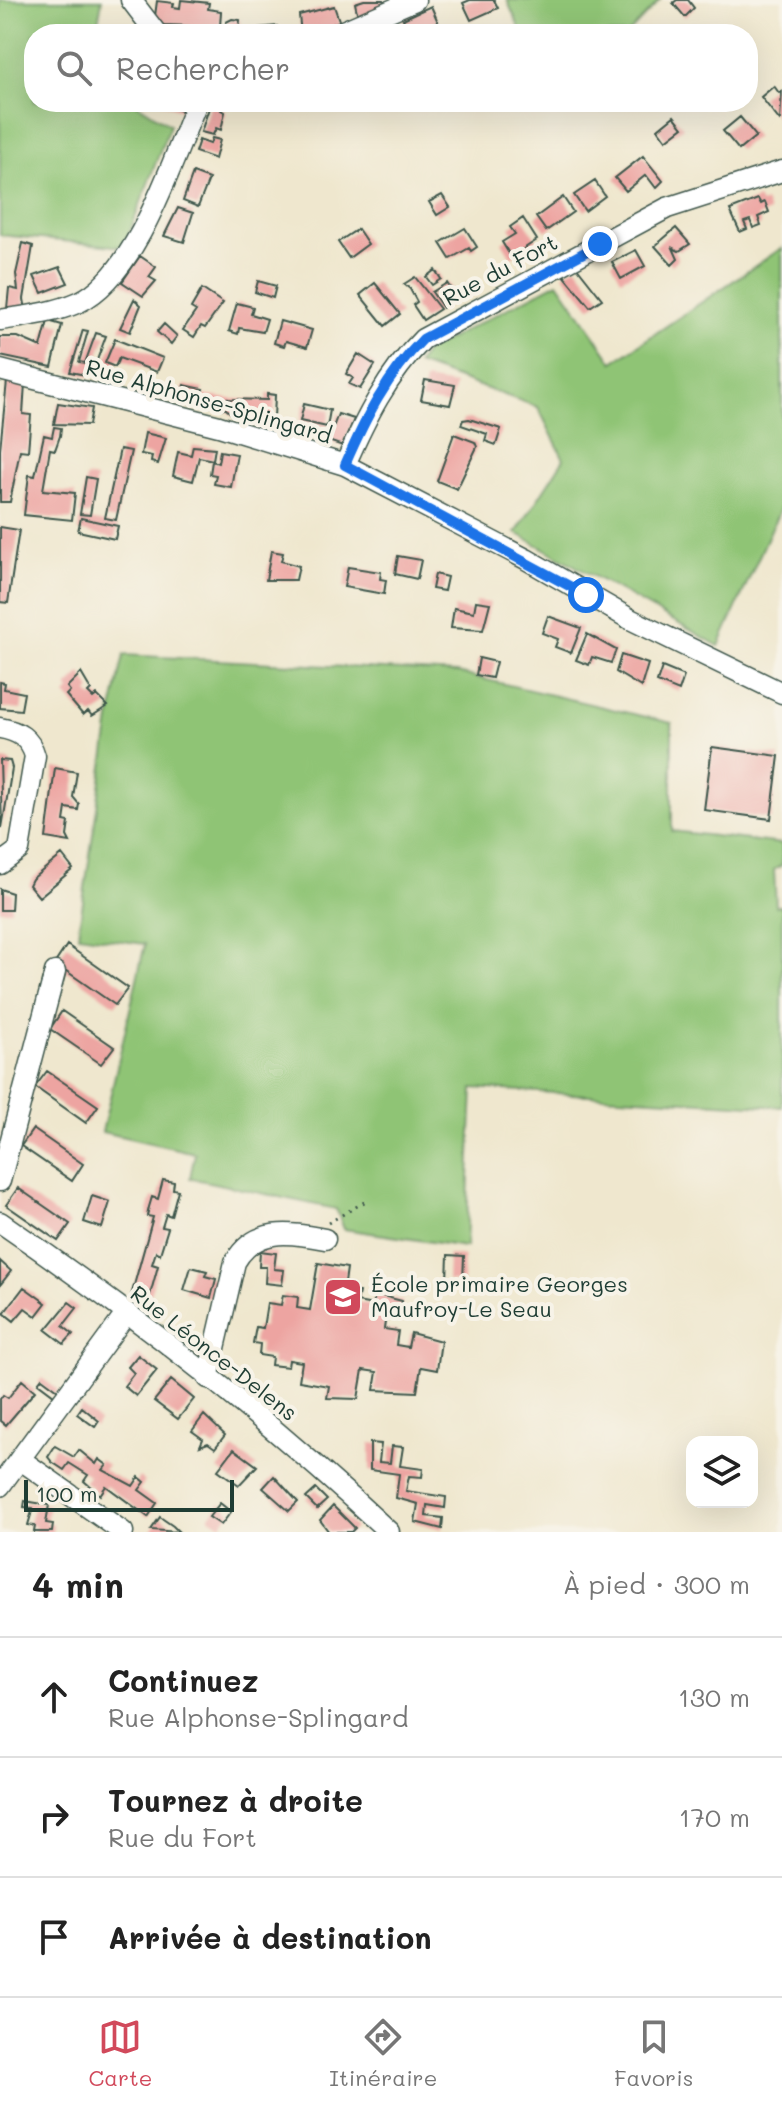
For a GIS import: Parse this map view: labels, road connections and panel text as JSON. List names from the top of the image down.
{
  "streets": {
    "street": ["Rue du Fort", "Rue Alphonse-Splingard", "Rue Léonce-Delens"]
  },
  "crossings": [
    ["Rue du Fort", "Rue Alphonse-Splingard"]
  ],
  "places": {
    "school or university": ["École primaire Georges Maufroy-Le Seau"]
  },
  "scale_bar": "100 m",
  "page": {
    "search": "Rechercher",
    "scale": "100 m",
    "heading": ["4 min", "À pied · 300 m"],
    "list": [
      ["Continuez", "Rue Alphonse-Splingard", "130 m"],
      ["Tournez à droite", "Rue du Fort", "170 m"],
      "Arrivée à destination"
    ],
    "nav": ["Carte", "Itinéraire", "Favoris"]
  }
}
